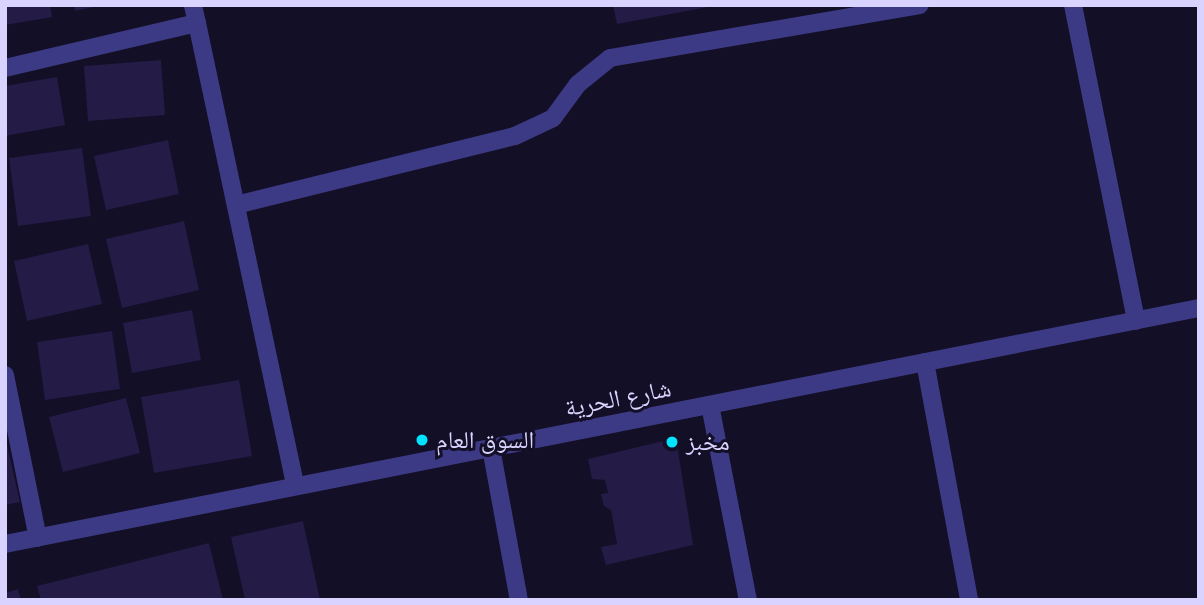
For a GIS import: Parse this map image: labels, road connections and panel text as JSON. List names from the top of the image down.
{
  "streets": {
    "street": ["شارع الحرية"]
  },
  "places": ["السوق العام", "مخبز"]
}
